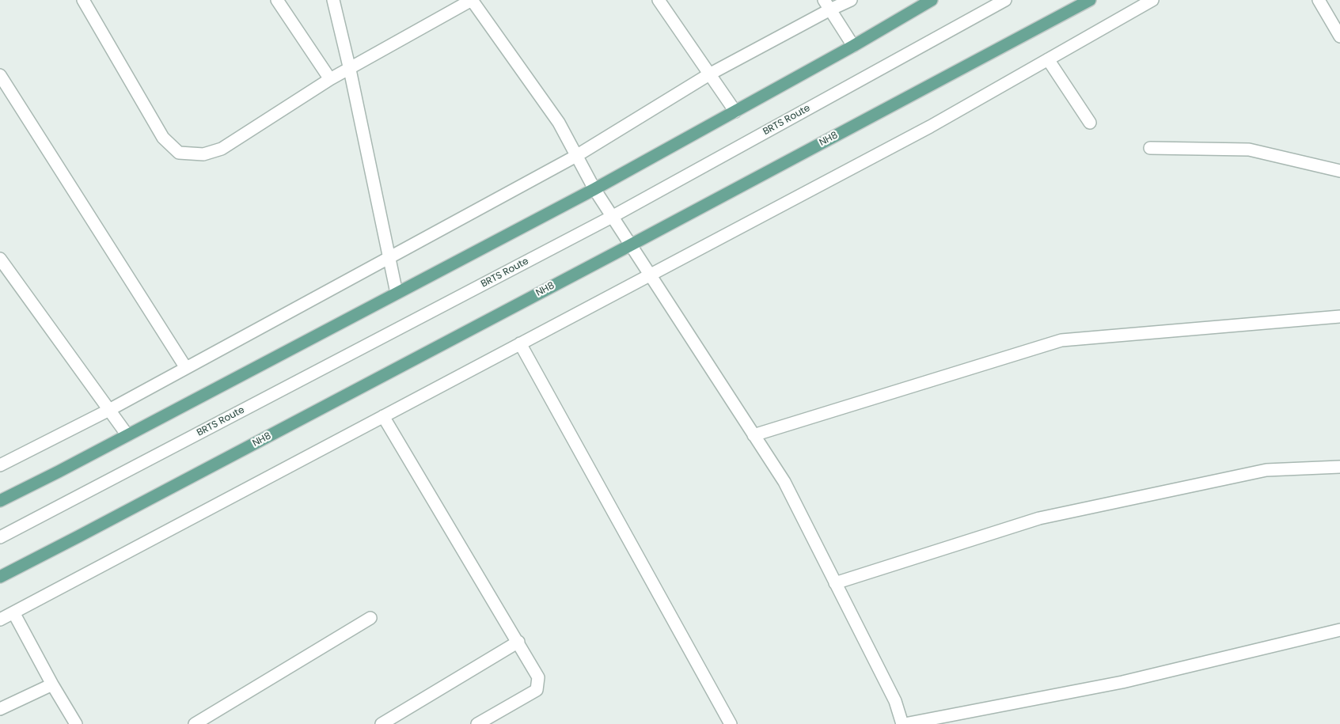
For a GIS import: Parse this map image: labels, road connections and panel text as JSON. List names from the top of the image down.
{
  "streets": {
    "main road": ["NH8"],
    "street": ["BRTS Route"]
  }
}
